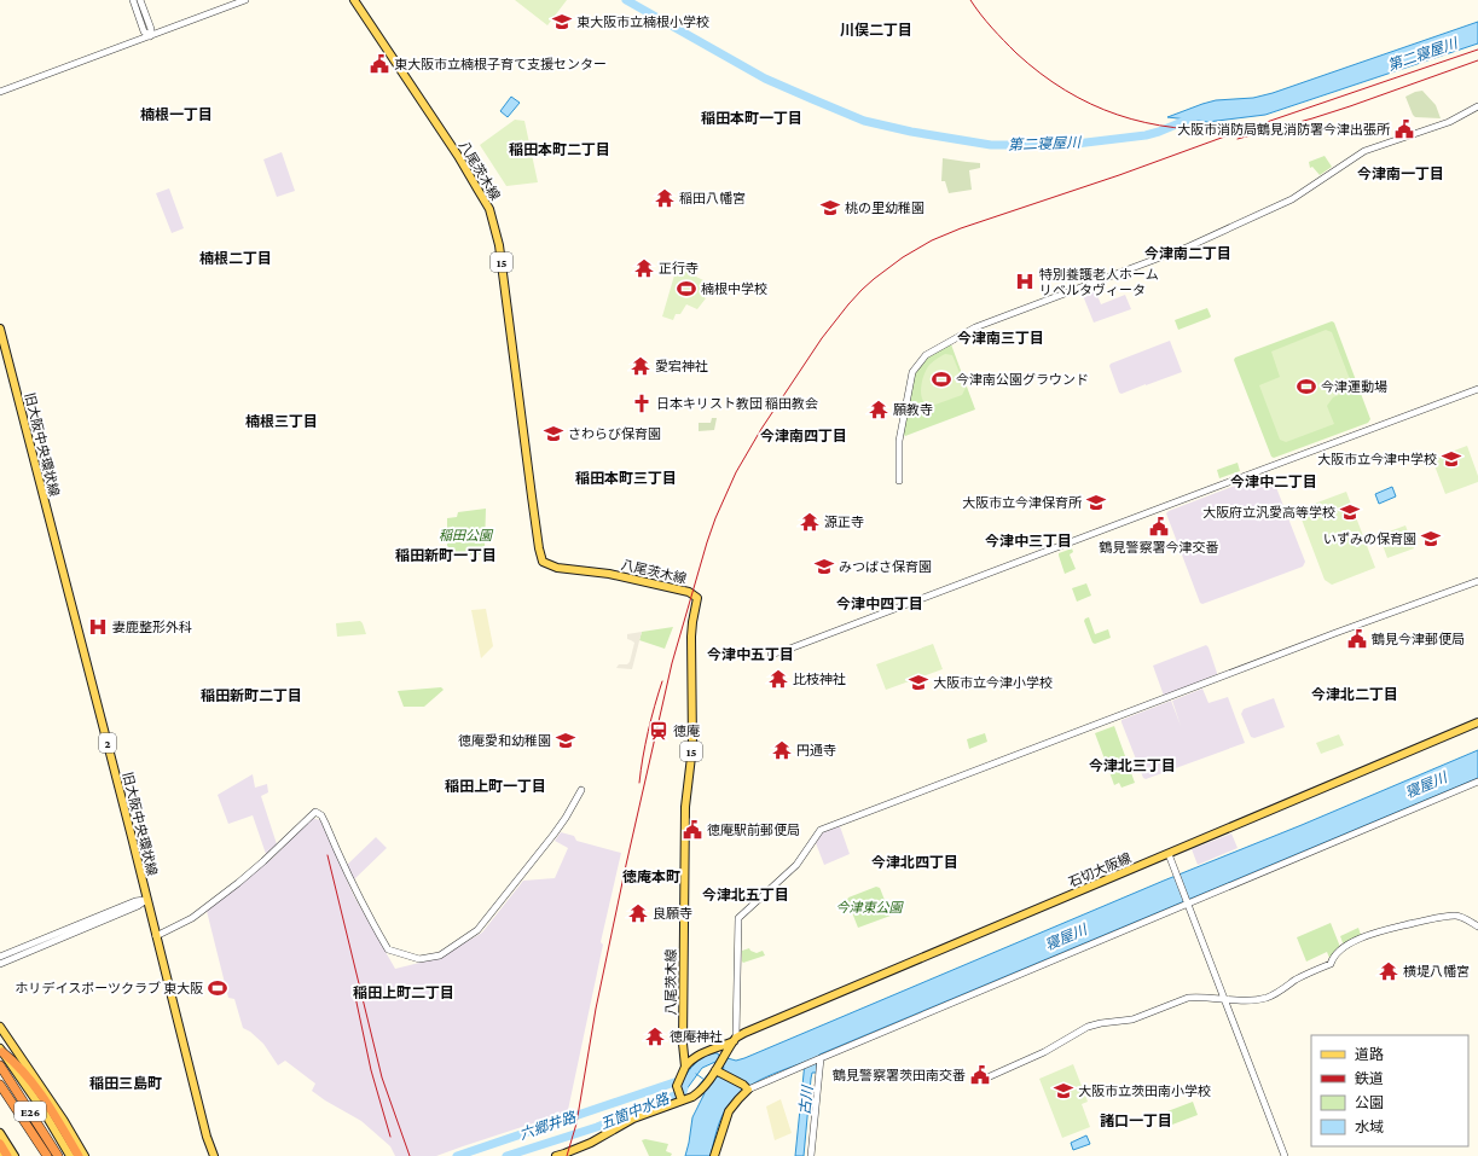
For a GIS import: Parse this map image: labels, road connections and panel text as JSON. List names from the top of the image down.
{
  "streets": {
    "highway": ["E26"],
    "main road": [
      "八尾茨木線",
      "15",
      "旧大阪中央環状線",
      "2",
      "石切大阪線"
    ]
  },
  "crossings": [
    ["八尾茨木線", "石切大阪線"]
  ],
  "districts": [
    "川俣二丁目",
    "楠根一丁目",
    "稲田本町一丁目",
    "稲田本町二丁目",
    "今津南一丁目",
    "今津南二丁目",
    "楠根二丁目",
    "今津南三丁目",
    "楠根三丁目",
    "今津南四丁目",
    "稲田本町三丁目",
    "今津中二丁目",
    "今津中三丁目",
    "稲田新町一丁目",
    "今津中四丁目",
    "今津中五丁目",
    "今津北二丁目",
    "稲田新町二丁目",
    "今津北三丁目",
    "稲田上町一丁目",
    "今津北四丁目",
    "徳庵本町",
    "今津北五丁目",
    "稲田上町二丁目",
    "稲田三島町",
    "諸口一丁目"
  ],
  "water": [
    "第二寝屋川",
    "寝屋川",
    "古川",
    "五箇中水路",
    "六郷井路"
  ],
  "parks": ["稲田公園", "今津東公園"],
  "places": {
    "school or university": [
      "東大阪市立楠根小学校",
      "桃の里幼稚園",
      "さわらび保育園",
      "大阪市立今津中学校",
      "大阪市立今津保育所",
      "大阪府立汎愛高等学校",
      "いずみの保育園",
      "みつばさ保育園",
      "大阪市立今津小学校",
      "徳庵愛和幼稚園",
      "大阪市立茨田南小学校"
    ],
    "public building": [
      "東大阪市立楠根子育て支援センター",
      "大阪市消防局鶴見消防署今津出張所",
      "鶴見警察署今津交番",
      "鶴見今津郵便局",
      "徳庵駅前郵便局",
      "鶴見警察署茨田南交番"
    ],
    "temple": [
      "稲田八幡宮",
      "正行寺",
      "愛宕神社",
      "願教寺",
      "源正寺",
      "比枝神社",
      "円通寺",
      "良願寺",
      "横堤八幡宮",
      "徳庵神社"
    ],
    "hospital": ["特別養護老人ホーム リベルタヴィータ", "妻鹿整形外科"],
    "sports": [
      "楠根中学校",
      "今津南公園グラウンド",
      "今津運動場",
      "ホリデイスポーツクラブ 東大阪"
    ],
    "church": ["日本キリスト教団 稲田教会"],
    "station": ["徳庵"]
  },
  "legend": [
    "道路",
    "鉄道",
    "公園",
    "水域"
  ]
}
